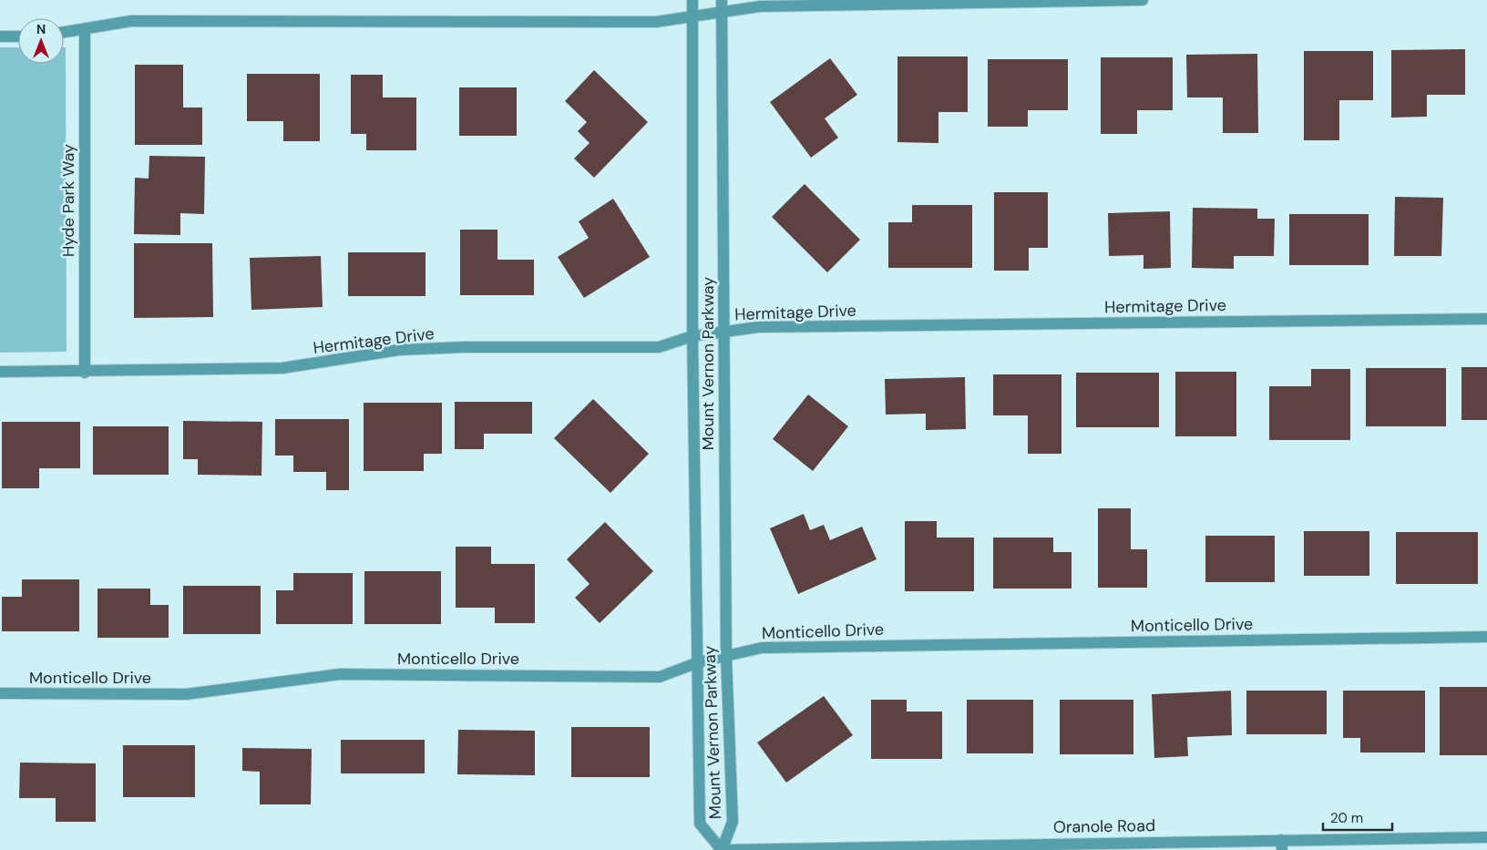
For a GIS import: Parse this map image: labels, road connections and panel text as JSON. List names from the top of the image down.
{
  "streets": {
    "street": [
      "Hyde Park Way",
      "Hermitage Drive",
      "Mount Vernon Parkway",
      "Monticello Drive",
      "Oranole Road"
    ]
  },
  "crossings": [
    ["Hyde Park Way", "Hermitage Drive"],
    ["Hermitage Drive", "Mount Vernon Parkway"],
    ["Mount Vernon Parkway", "Monticello Drive"],
    ["Mount Vernon Parkway", "Oranole Road"]
  ],
  "scale_bar": "20 m",
  "north": "top"
}
